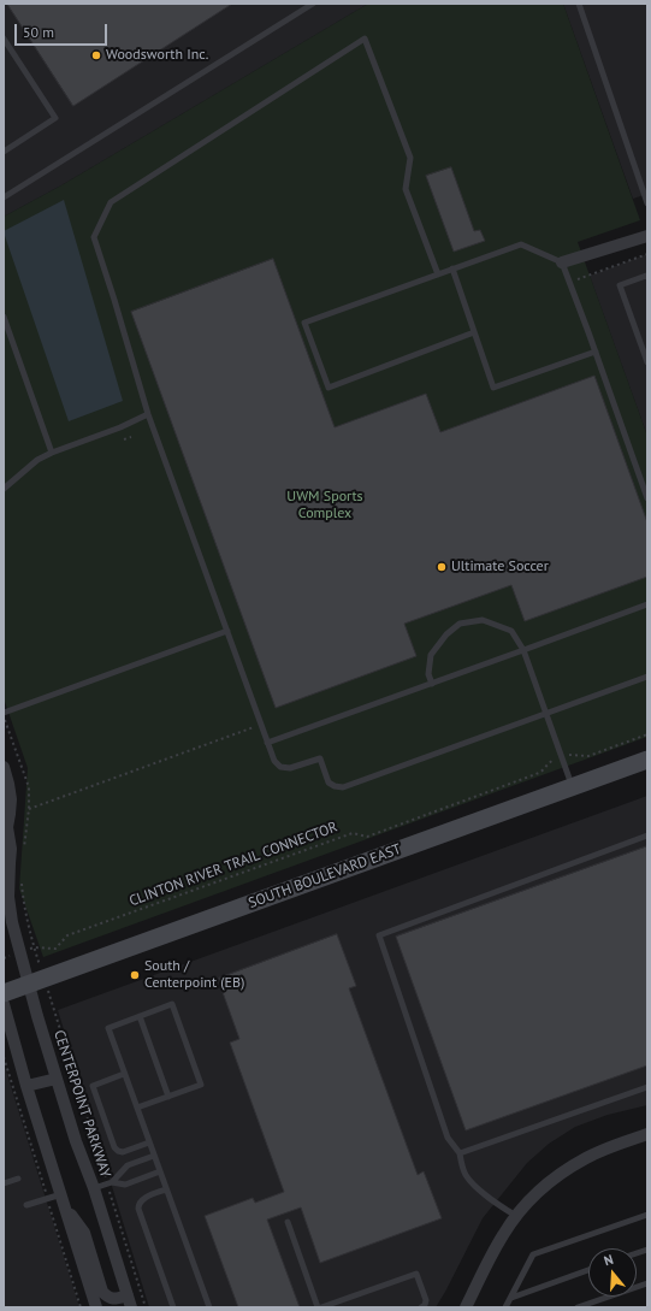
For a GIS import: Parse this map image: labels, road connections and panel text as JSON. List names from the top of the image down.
{
  "streets": {
    "street": ["SOUTH BOULEVARD EAST", "CENTERPOINT PARKWAY"],
    "path": ["CLINTON RIVER TRAIL CONNECTOR"]
  },
  "crossings": [
    ["SOUTH BOULEVARD EAST", "CENTERPOINT PARKWAY"]
  ],
  "parks": ["UWM Sports Complex"],
  "places": ["Woodsworth Inc.", "Ultimate Soccer", "South / Centerpoint (EB)"],
  "scale_bar": "50 m",
  "north": "top"
}
